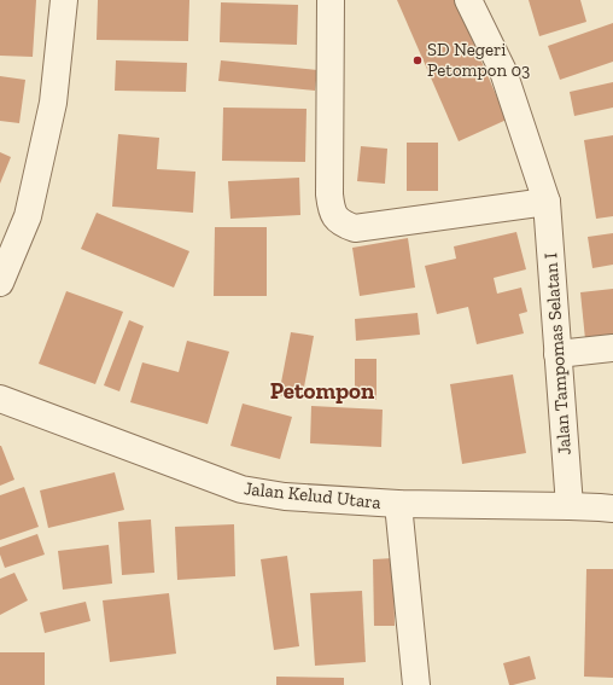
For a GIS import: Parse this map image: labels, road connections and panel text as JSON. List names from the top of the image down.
{
  "streets": {
    "street": ["Jalan Tampomas Selatan I", "Jalan Kelud Utara"]
  },
  "crossings": [
    ["Jalan Tampomas Selatan I", "Jalan Kelud Utara"]
  ],
  "districts": ["Petompon"],
  "places": ["SD Negeri Petompon 03"]
}
